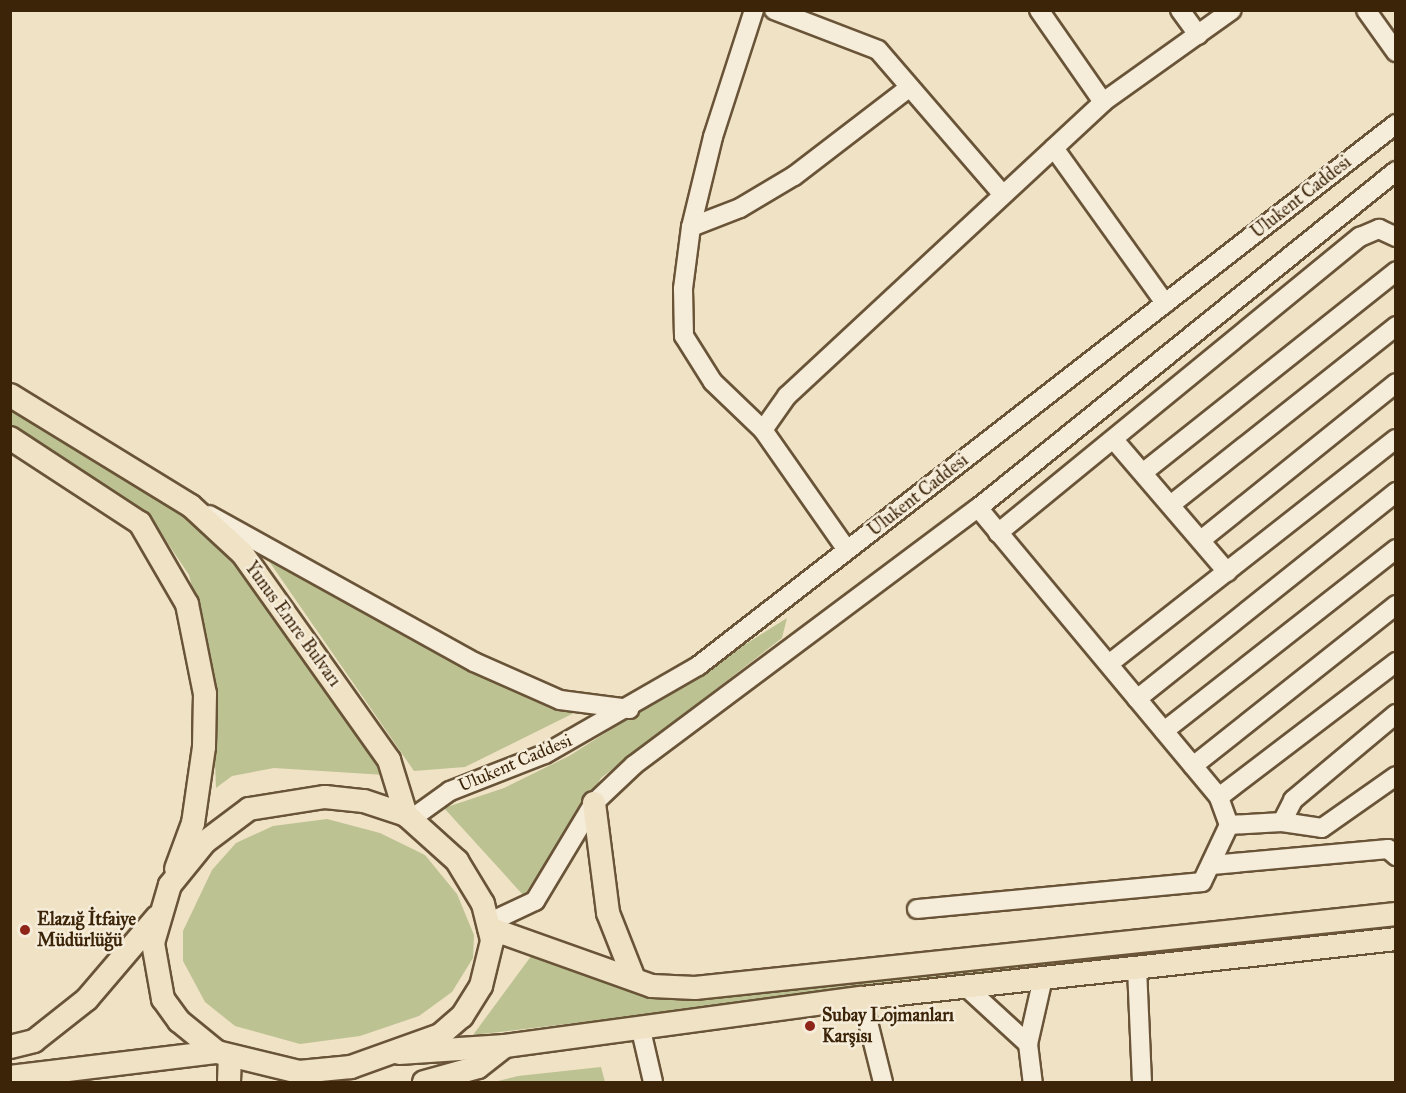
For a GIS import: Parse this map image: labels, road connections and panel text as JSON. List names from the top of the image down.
{
  "streets": {
    "main road": ["Yunus Emre Bulvarı"],
    "street": ["Ulukent Caddesi"]
  },
  "crossings": [
    ["Ulukent Caddesi", "Yunus Emre Bulvarı"]
  ],
  "places": ["Elazığ İtfaiye Müdürlüğü", "Subay Lojmanları Karşısı"]
}
